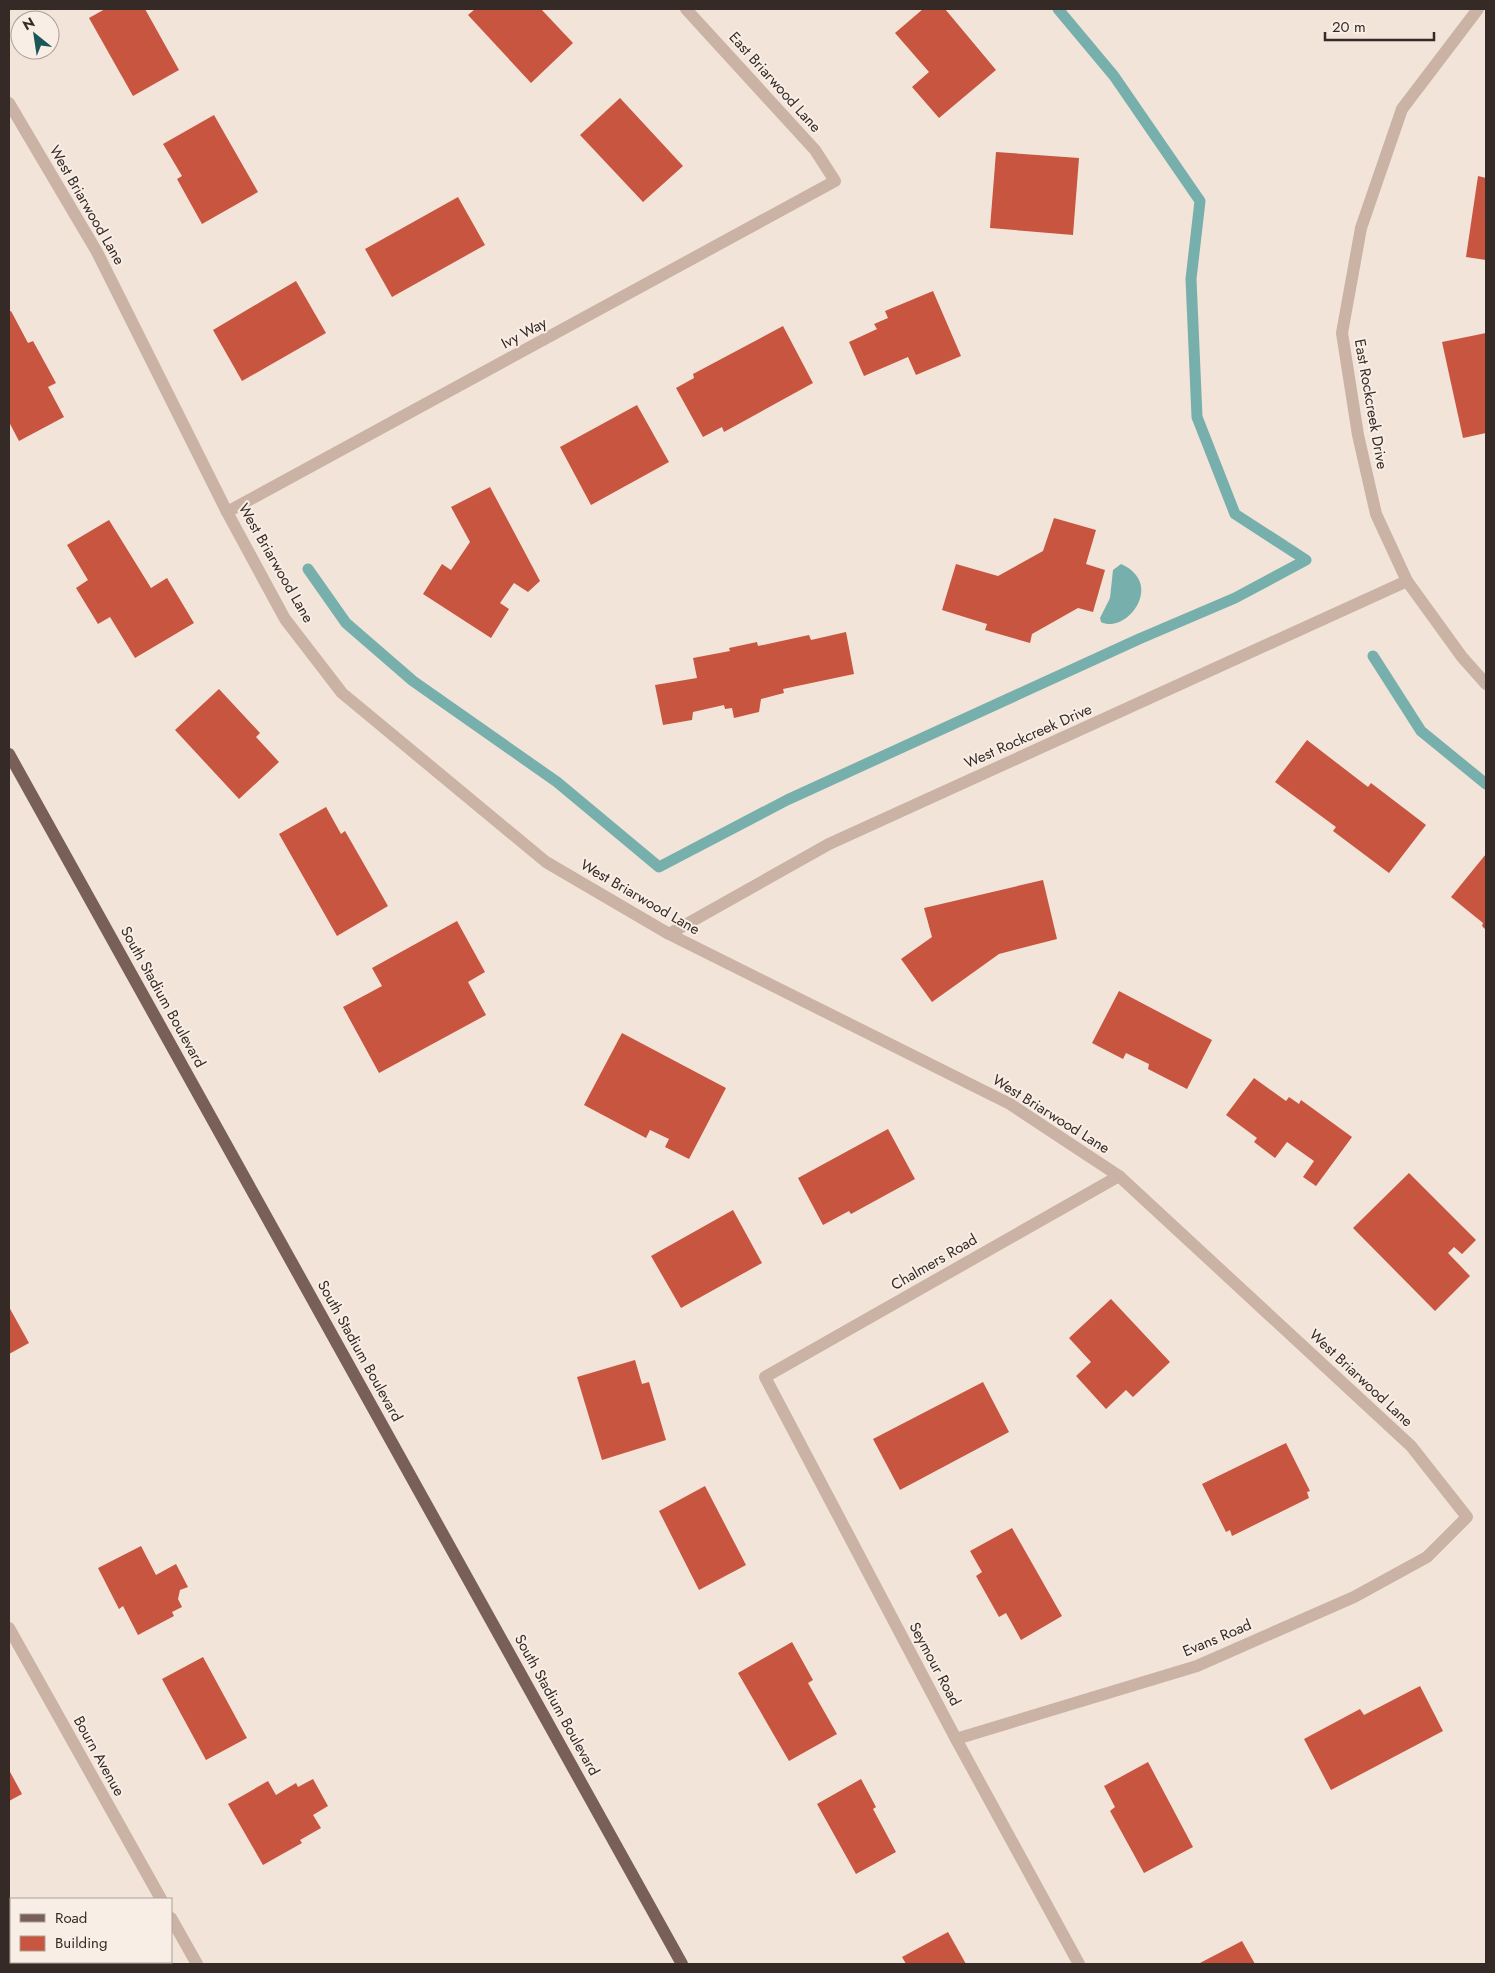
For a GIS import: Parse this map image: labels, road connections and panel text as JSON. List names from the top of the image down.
{
  "streets": {
    "main road": ["South Stadium Boulevard"],
    "street": [
      "East Briarwood Lane",
      "West Briarwood Lane",
      "Ivy Way",
      "East Rockcreek Drive",
      "West Rockcreek Drive",
      "Chalmers Road",
      "Evans Road",
      "Seymour Road",
      "Bourn Avenue"
    ]
  },
  "crossings": [
    ["East Briarwood Lane", "Ivy Way"],
    ["West Briarwood Lane", "Ivy Way"],
    ["West Briarwood Lane", "West Rockcreek Drive"],
    ["West Briarwood Lane", "Chalmers Road"],
    ["West Briarwood Lane", "Evans Road"],
    ["East Rockcreek Drive", "West Rockcreek Drive"],
    ["Chalmers Road", "Seymour Road"],
    ["Evans Road", "Seymour Road"]
  ],
  "legend": ["Road", "Building"],
  "scale_bar": "20 m",
  "north": "top left"
}
